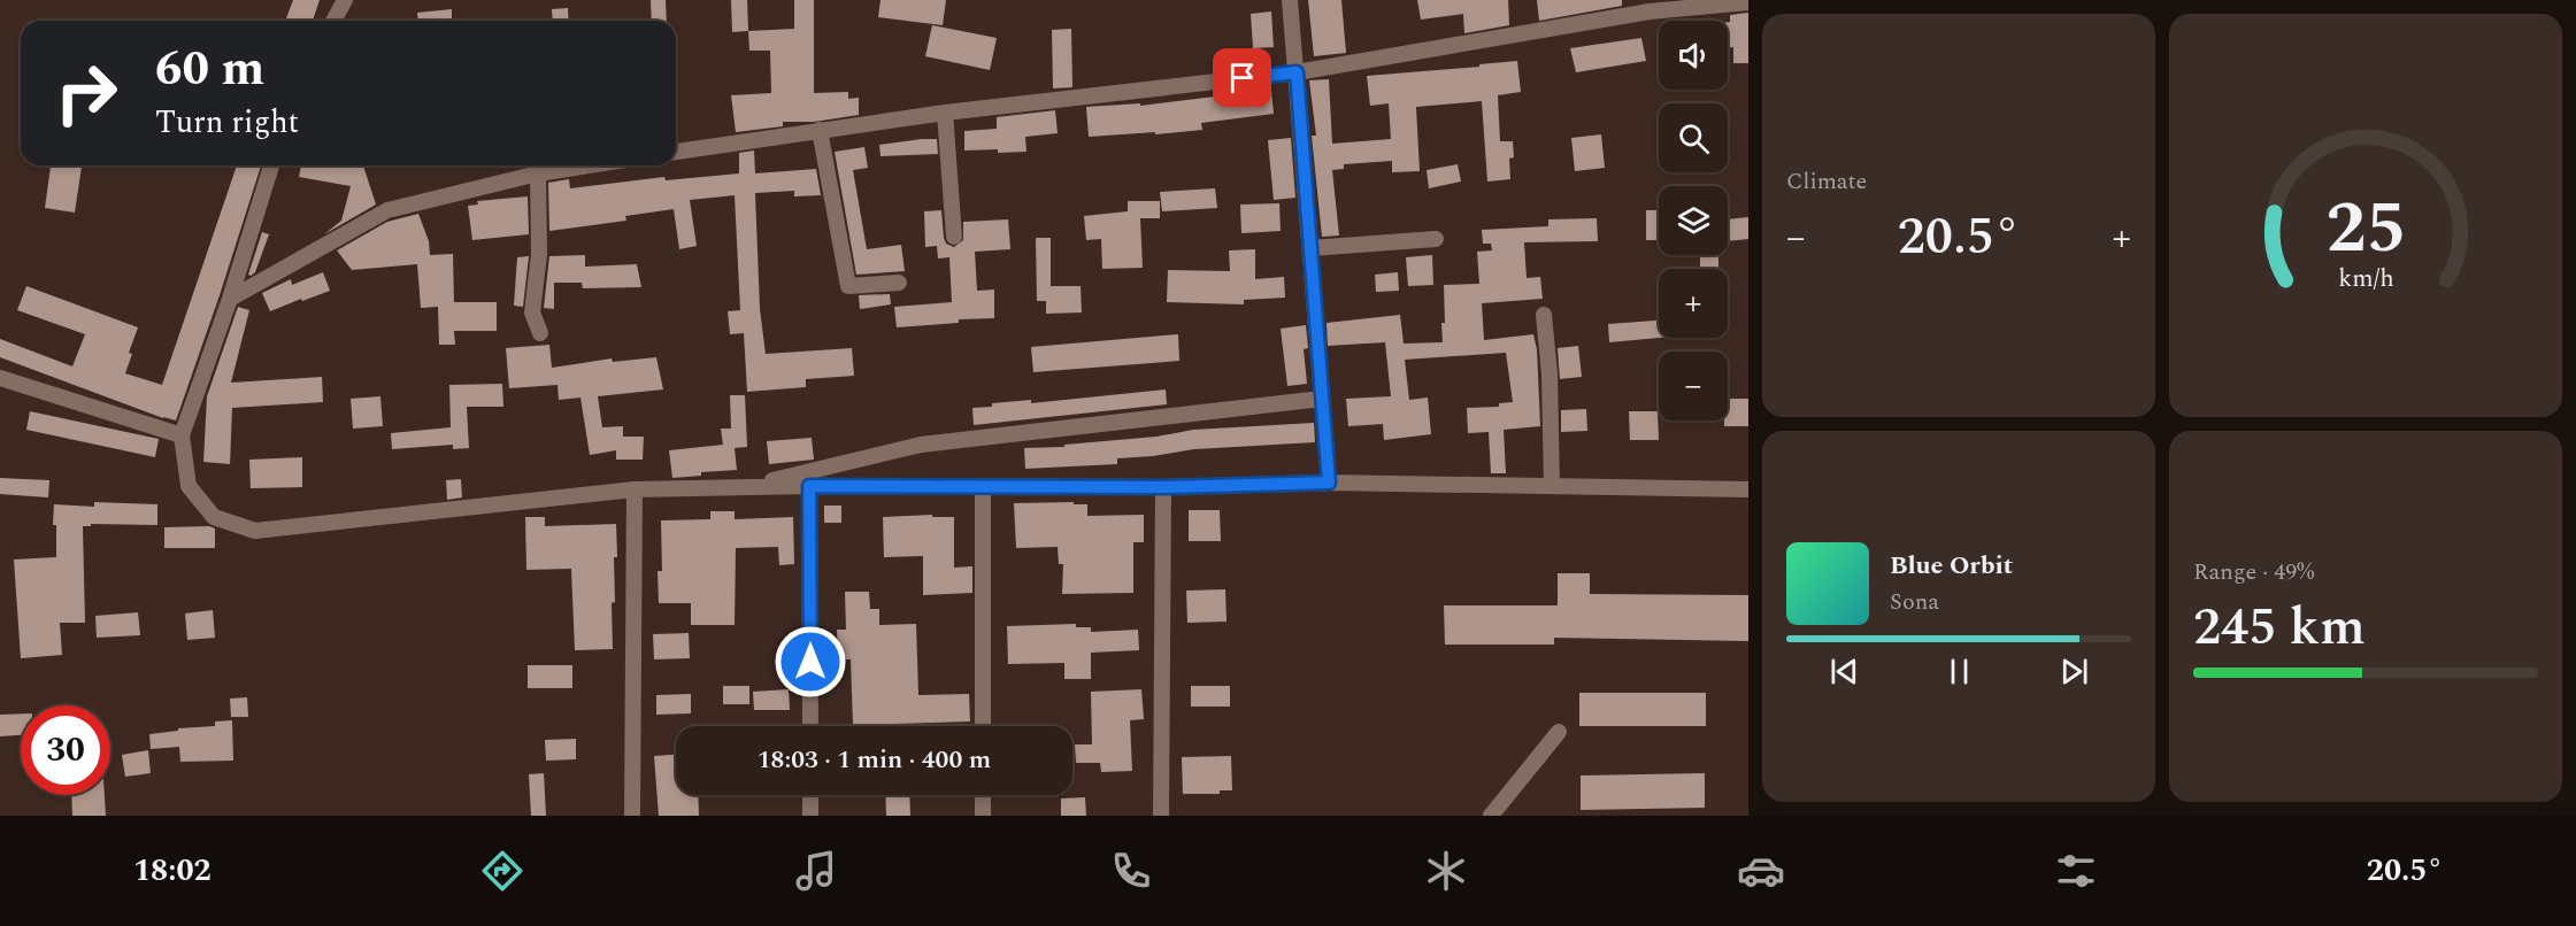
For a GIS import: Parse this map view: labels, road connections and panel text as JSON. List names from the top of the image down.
{
  "page": {
    "tile": [
      "Climate",
      ["Range · 49%", "245 km"]
    ],
    "map_buttons": ["+", "−"],
    "turn": ["60 m", "Turn right"],
    "heat": ["−", "20.5°", "+"],
    "song": ["Blue Orbit", "Sona"],
    "limit": "30",
    "trip": "18:03 · 1 min · 400 m",
    "tabs": ["18:02", "20.5°"],
    "gauge": ["25", "km/h"]
  }
}
